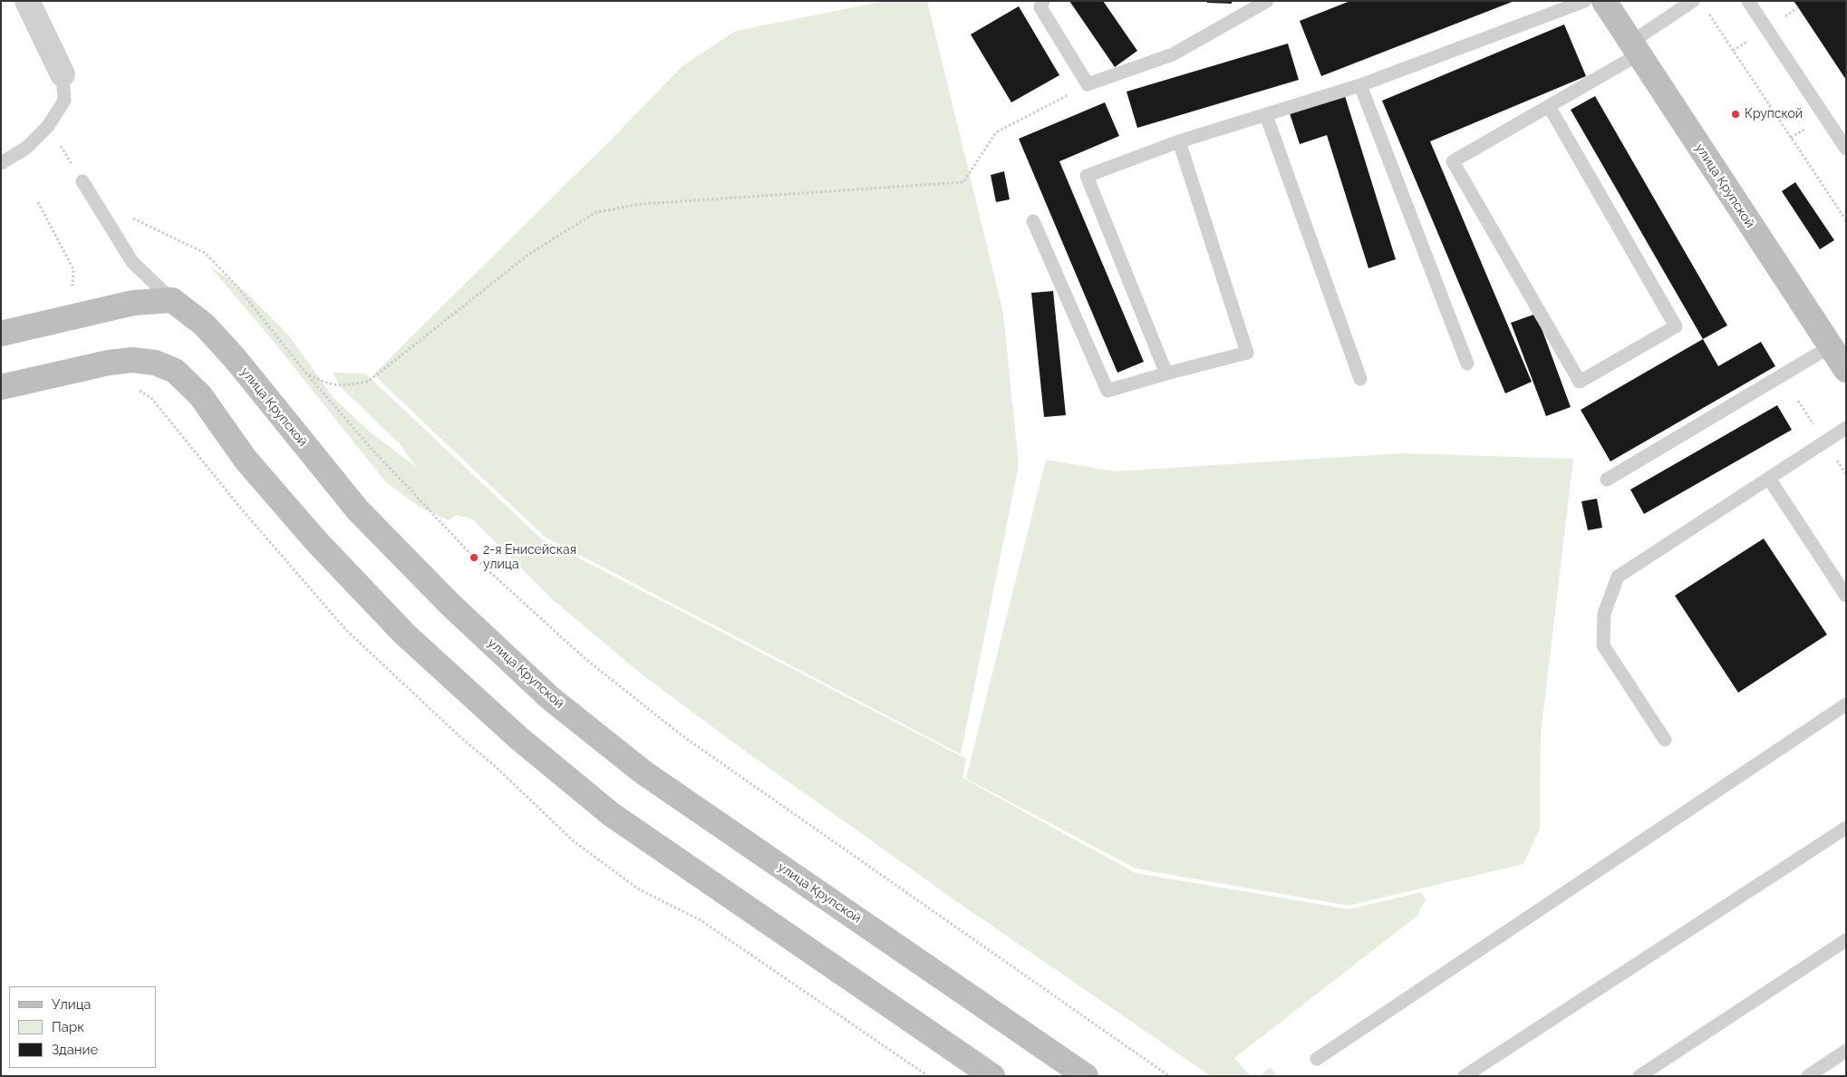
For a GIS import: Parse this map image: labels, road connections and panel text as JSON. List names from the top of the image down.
{
  "streets": {
    "main road": ["улица Крупской"]
  },
  "places": ["Крупской", "2-я Енисейская улица"],
  "legend": ["Улица", "Парк", "Здание"]
}
